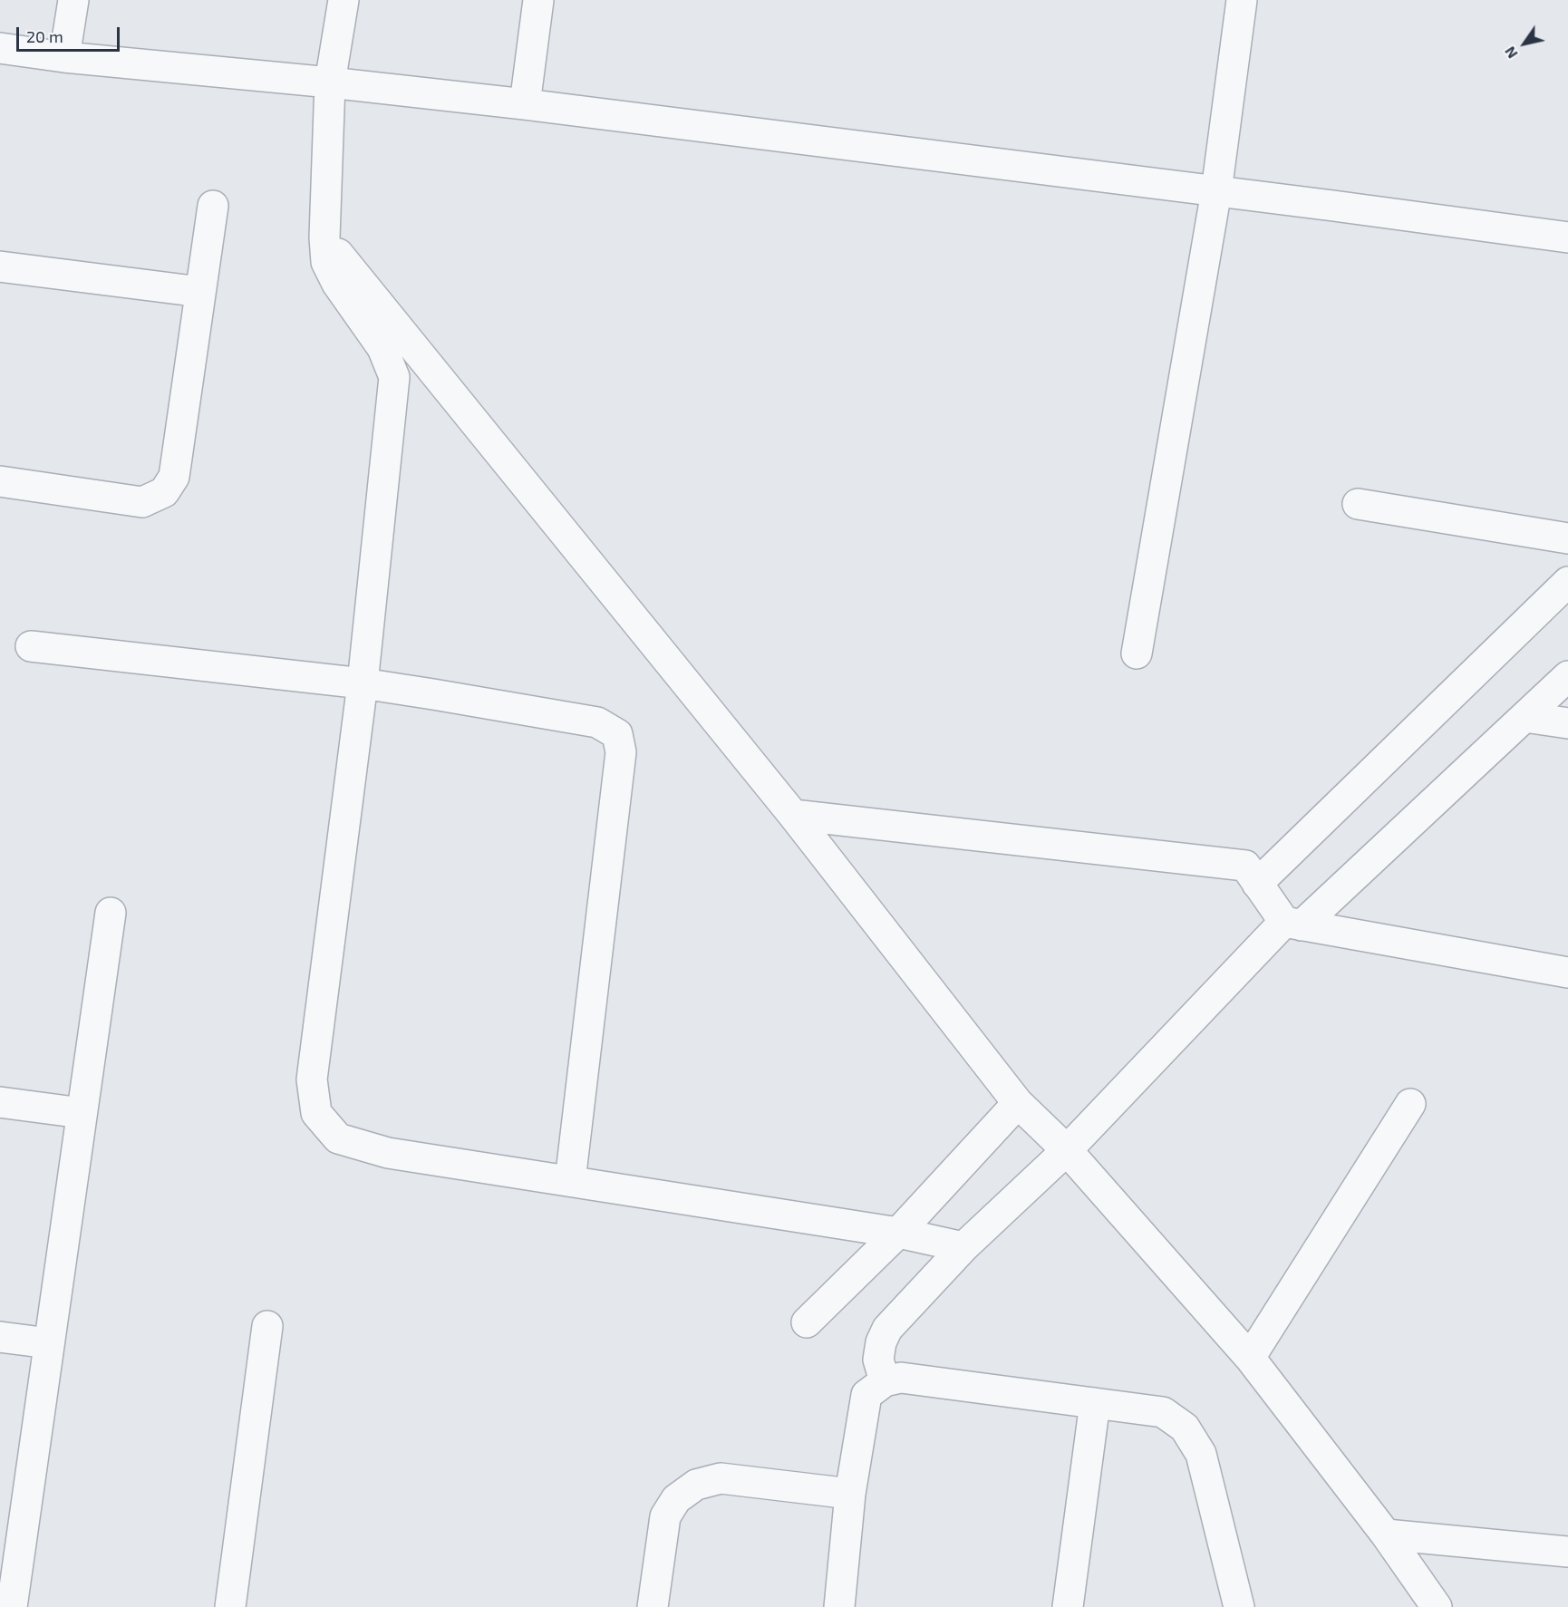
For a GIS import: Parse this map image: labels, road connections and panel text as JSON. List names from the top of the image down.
{
  "scale_bar": "20 m",
  "north": "bottom left"
}
